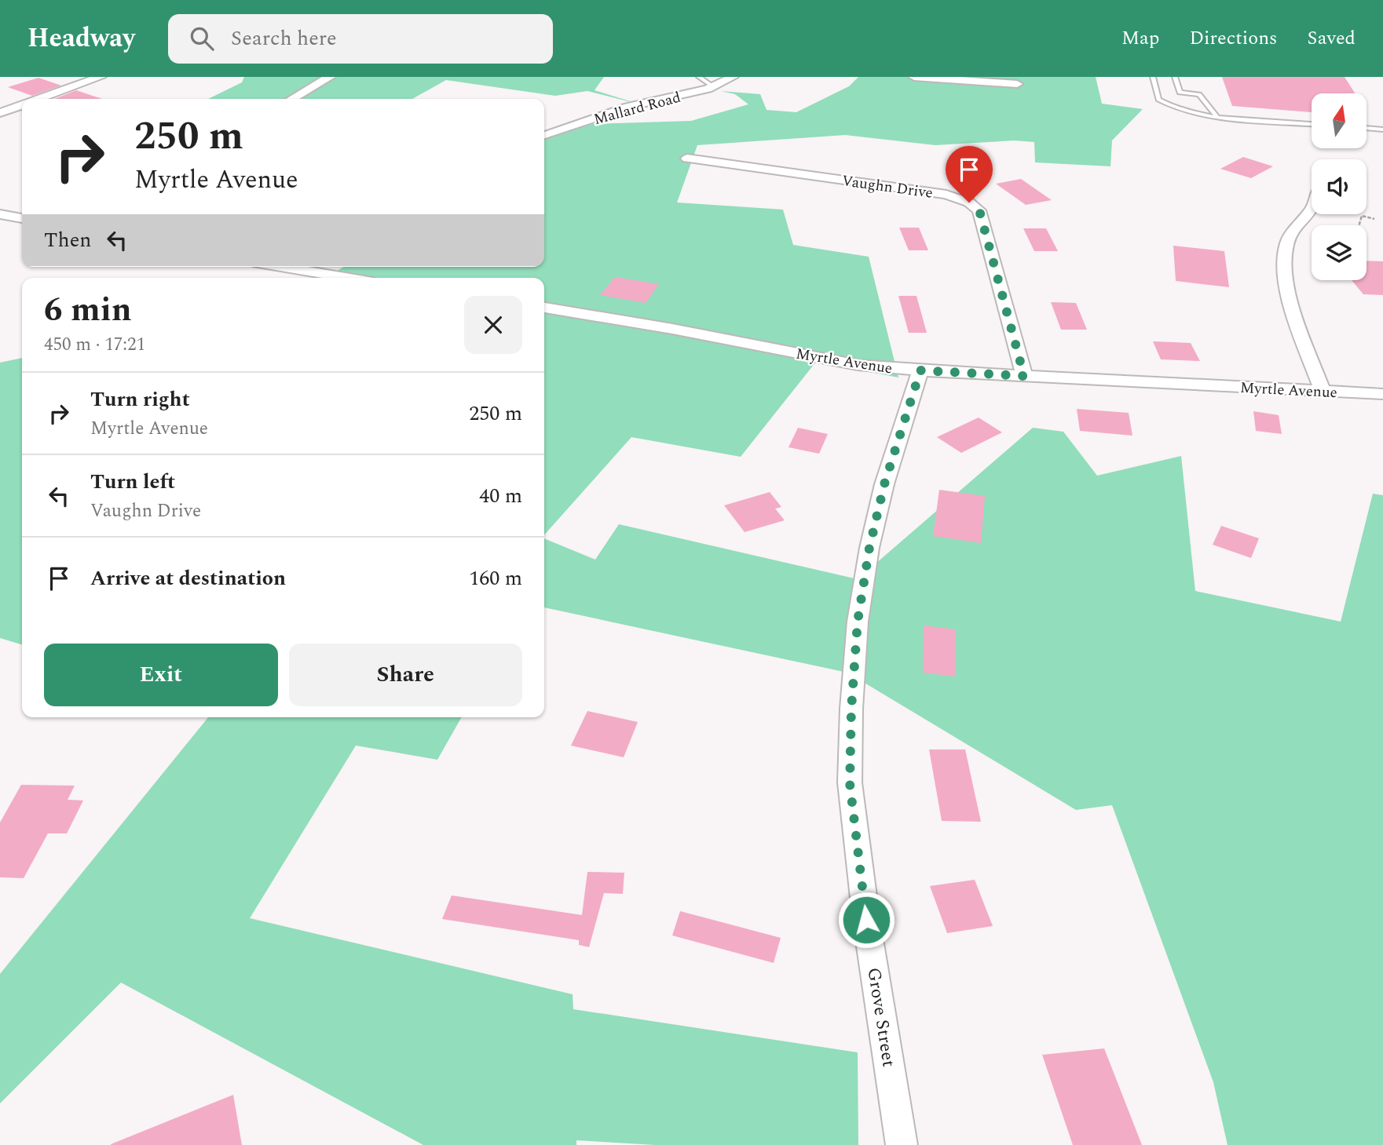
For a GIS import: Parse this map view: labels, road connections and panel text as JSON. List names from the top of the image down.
{
  "streets": {
    "street": [
      "Mallard Road",
      "Vaughn Drive",
      "Myrtle Avenue",
      "Grove Street"
    ]
  },
  "crossings": [
    ["Vaughn Drive", "Myrtle Avenue"],
    ["Myrtle Avenue", "Grove Street"]
  ],
  "north": "top",
  "page": {
    "header": "Headway",
    "search": "Search here",
    "nav": ["Map", "Directions", "Saved"],
    "turn": ["250 m", "Myrtle Avenue"],
    "then": "Then",
    "heading": ["6 min", "450 m · 17:21"],
    "list": [
      {
        "name": "Turn right",
        "note": "Myrtle Avenue",
        "value": "250 m"
      },
      {
        "name": "Turn left",
        "note": "Vaughn Drive",
        "value": "40 m"
      },
      {
        "name": "Arrive at destination",
        "value": "160 m"
      }
    ],
    "buttons": ["Exit", "Share"]
  }
}
